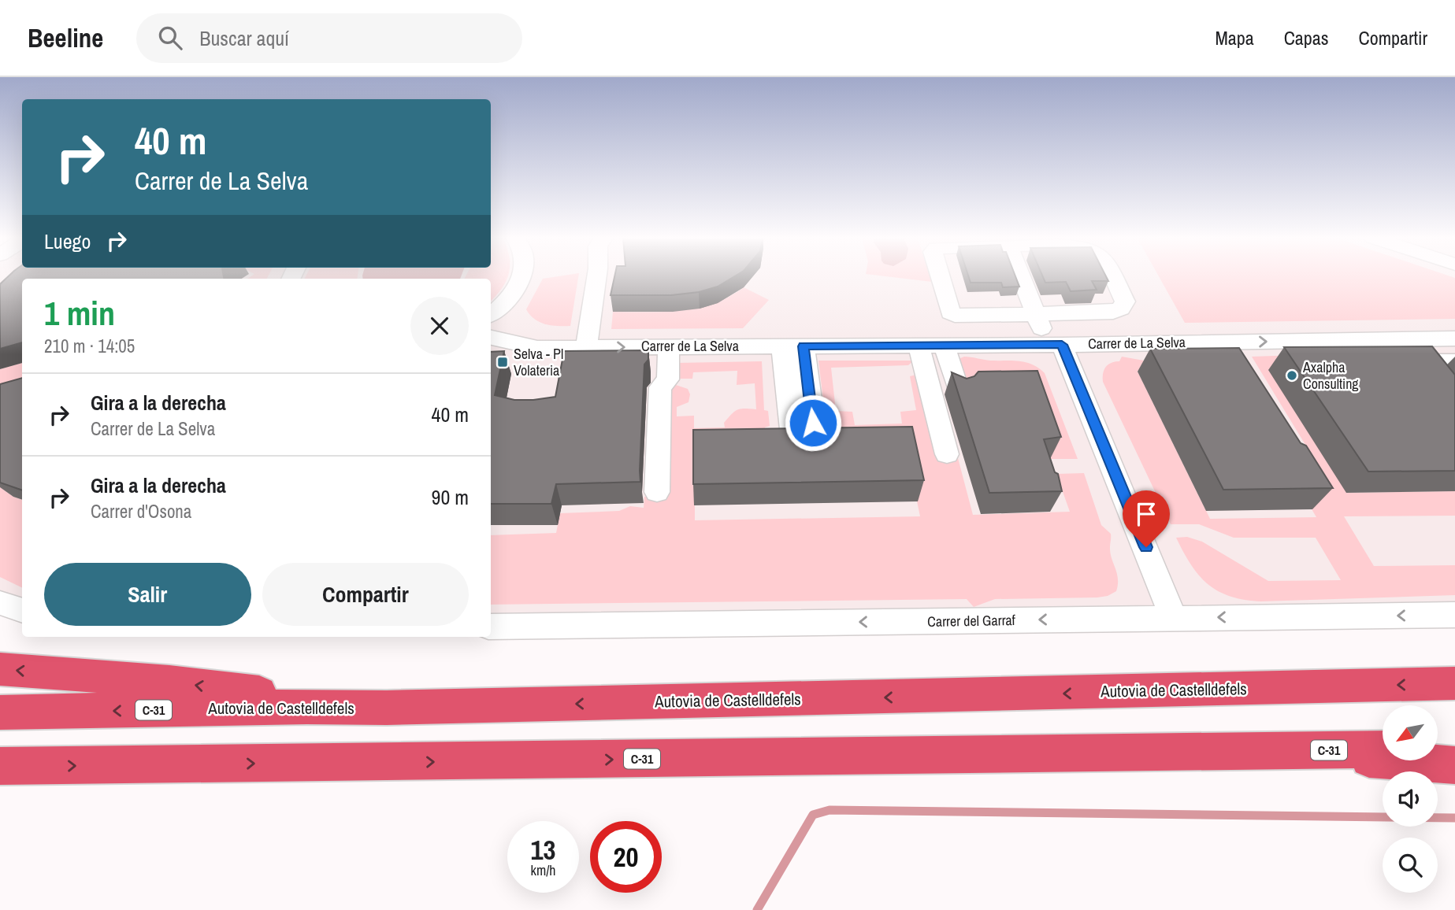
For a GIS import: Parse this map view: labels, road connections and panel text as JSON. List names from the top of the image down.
{
  "streets": {
    "highway": ["Autovia de Castelldefels", "C-31"],
    "street": ["Carrer de La Selva", "Carrer del Garraf"]
  },
  "one_way": ["Carrer de La Selva", "Carrer del Garraf"],
  "places": {
    "transit": ["Selva - Pl Volateria"],
    "other": ["Axalpha Consulting"]
  },
  "north": "bottom left",
  "page": {
    "header": "Beeline",
    "search": "Buscar aquí",
    "nav": ["Mapa", "Capas", "Compartir"],
    "turn": ["40 m", "Carrer de La Selva"],
    "then": "Luego",
    "heading": ["1 min", "210 m · 14:05"],
    "list": [
      {
        "name": "Gira a la derecha",
        "note": "Carrer de La Selva",
        "value": "40 m"
      },
      {
        "name": "Gira a la derecha",
        "note": "Carrer d'Osona",
        "value": "90 m"
      }
    ],
    "buttons": ["Salir", "Compartir"],
    "speed": "13 km/h",
    "limit": "20"
  }
}
